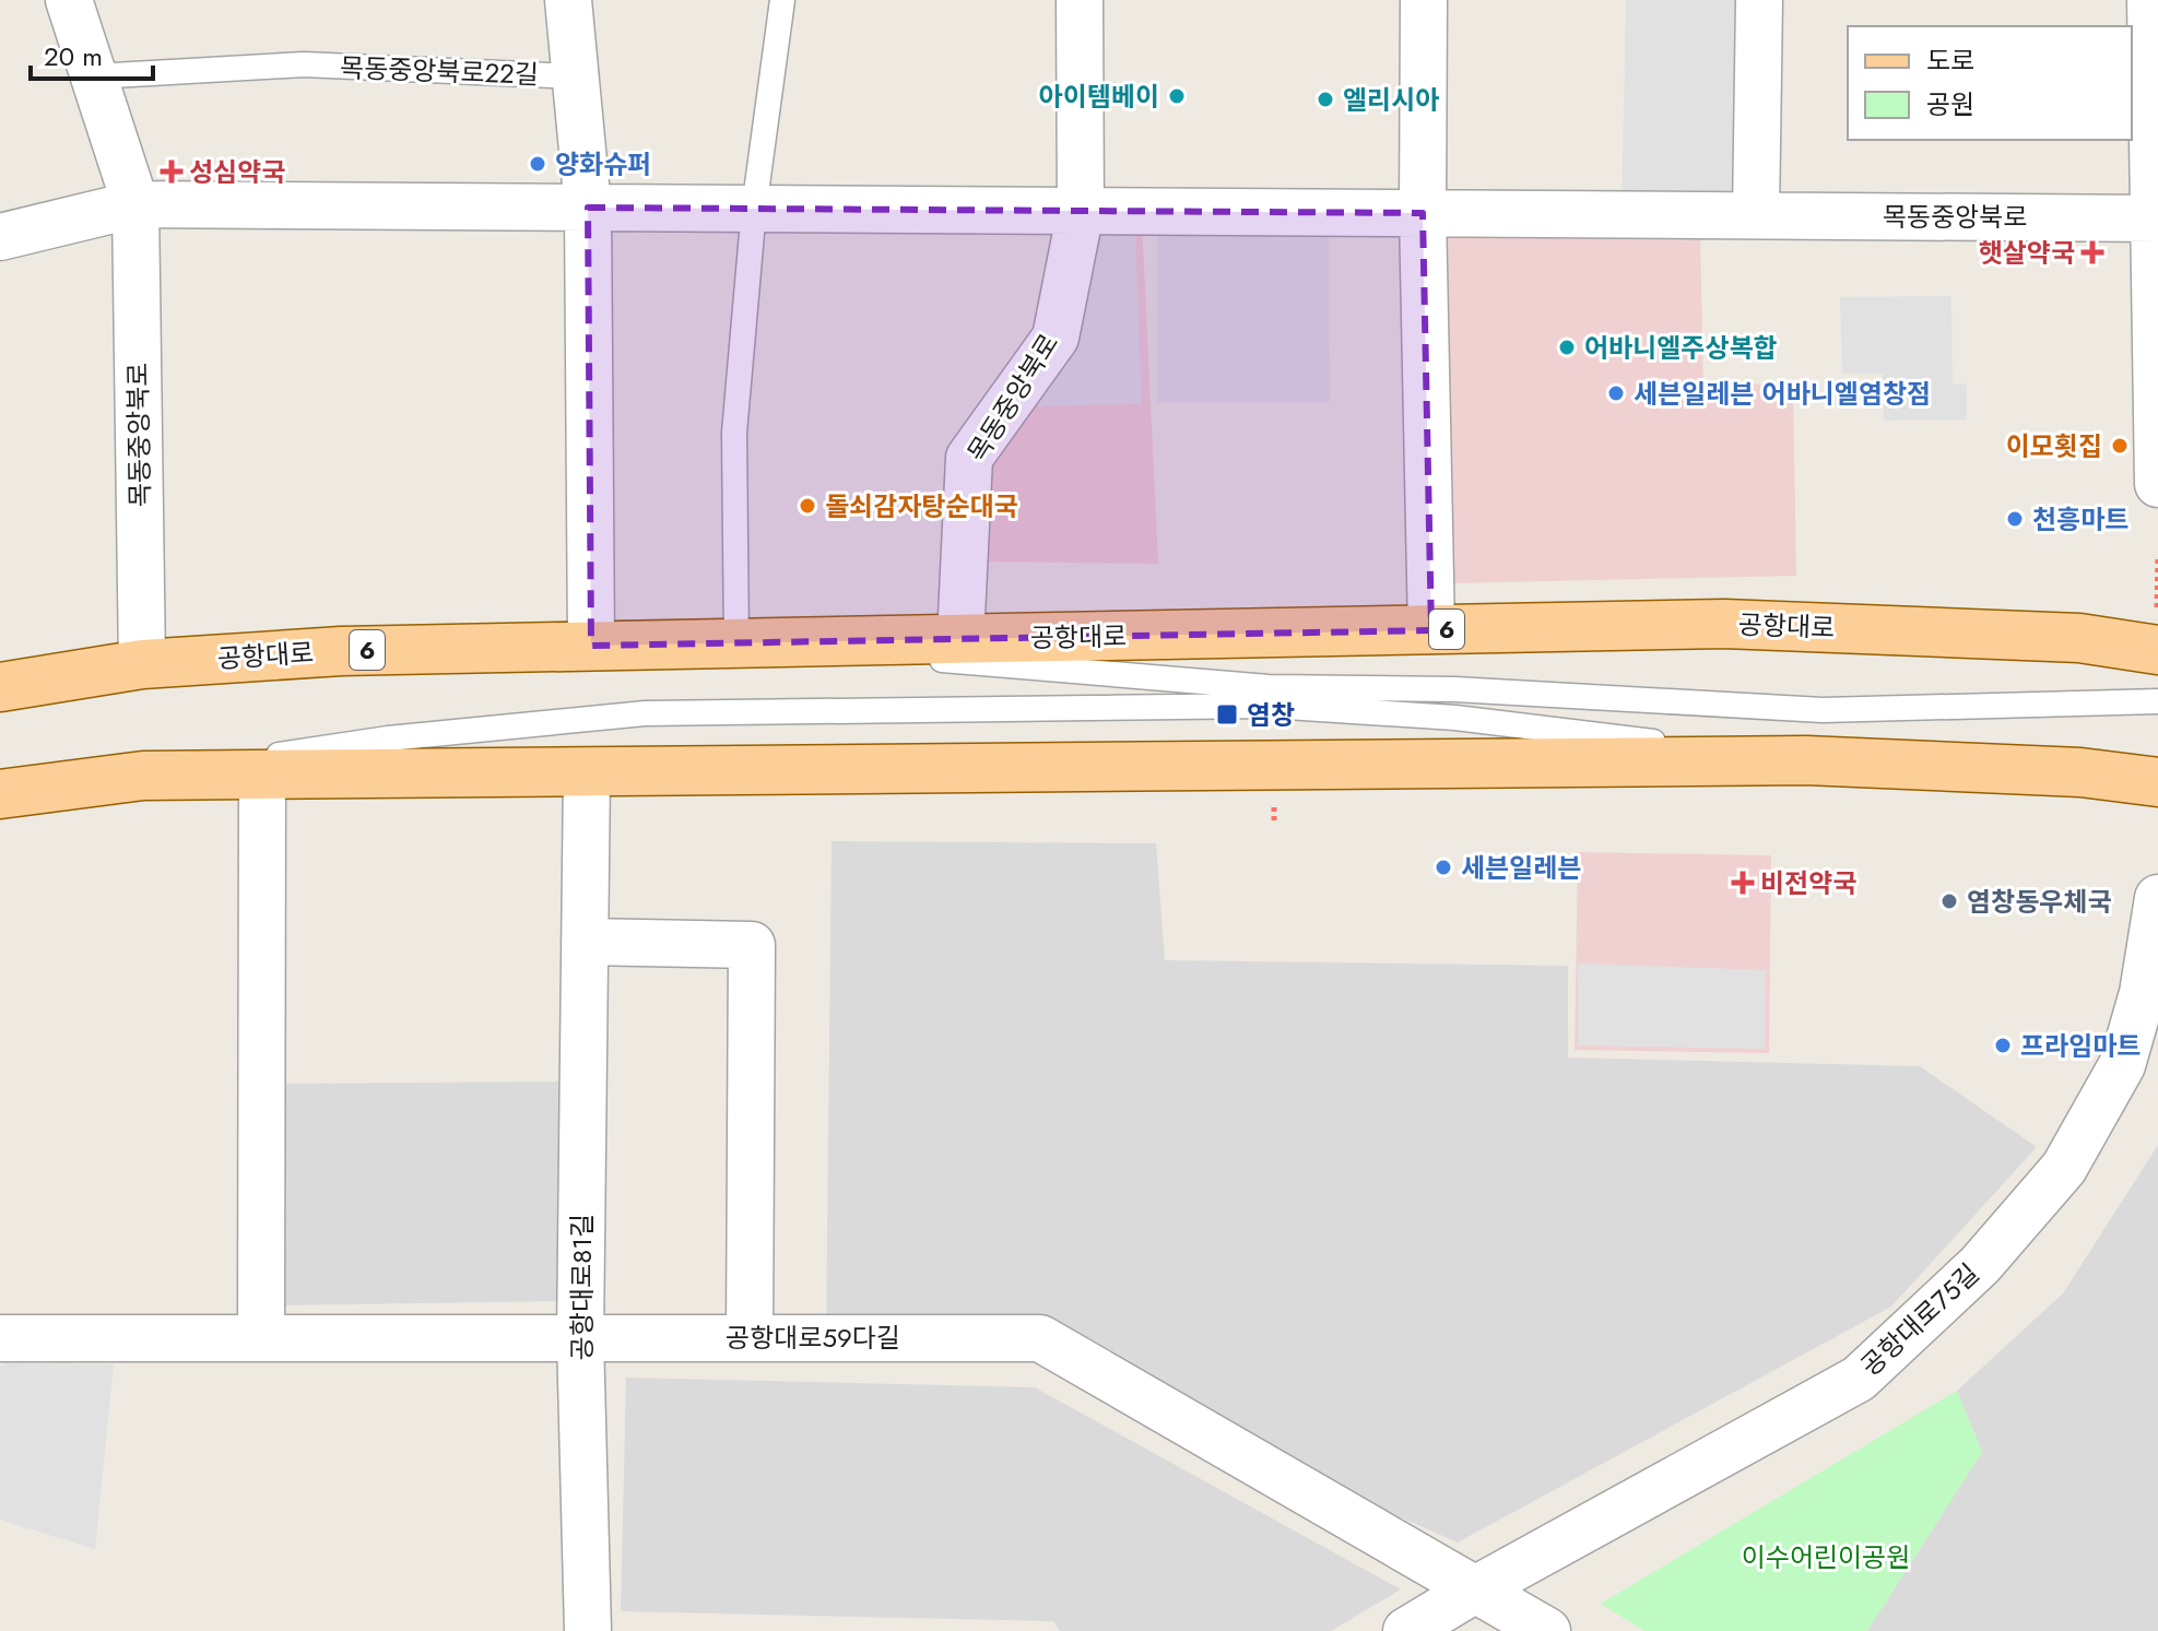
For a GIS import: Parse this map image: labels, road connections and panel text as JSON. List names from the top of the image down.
{
  "streets": {
    "main road": ["공항대로", "6"],
    "street": [
      "목동중앙북로22길",
      "목동중앙북로",
      "공항대로81길",
      "공항대로75길",
      "공항대로59다길"
    ]
  },
  "crossings": [
    ["목동중앙북로22길", "목동중앙북로"],
    ["목동중앙북로", "공항대로"],
    ["공항대로81길", "공항대로59다길"],
    ["공항대로75길", "공항대로59다길"]
  ],
  "parks": ["이수어린이공원"],
  "places": {
    "other": [
      "아이템베이",
      "엘리시아",
      "양화슈퍼",
      "어바니엘주상복합",
      "세븐일레븐 어바니엘염창점",
      "이모횟집",
      "돌쇠감자탕순대국",
      "천흥마트",
      "세븐일레븐",
      "염창동우체국",
      "프라임마트"
    ],
    "health": ["성심약국", "햇살약국", "비전약국"],
    "transit": ["염창"]
  },
  "legend": ["도로", "공원"],
  "scale_bar": "20 m"
}
